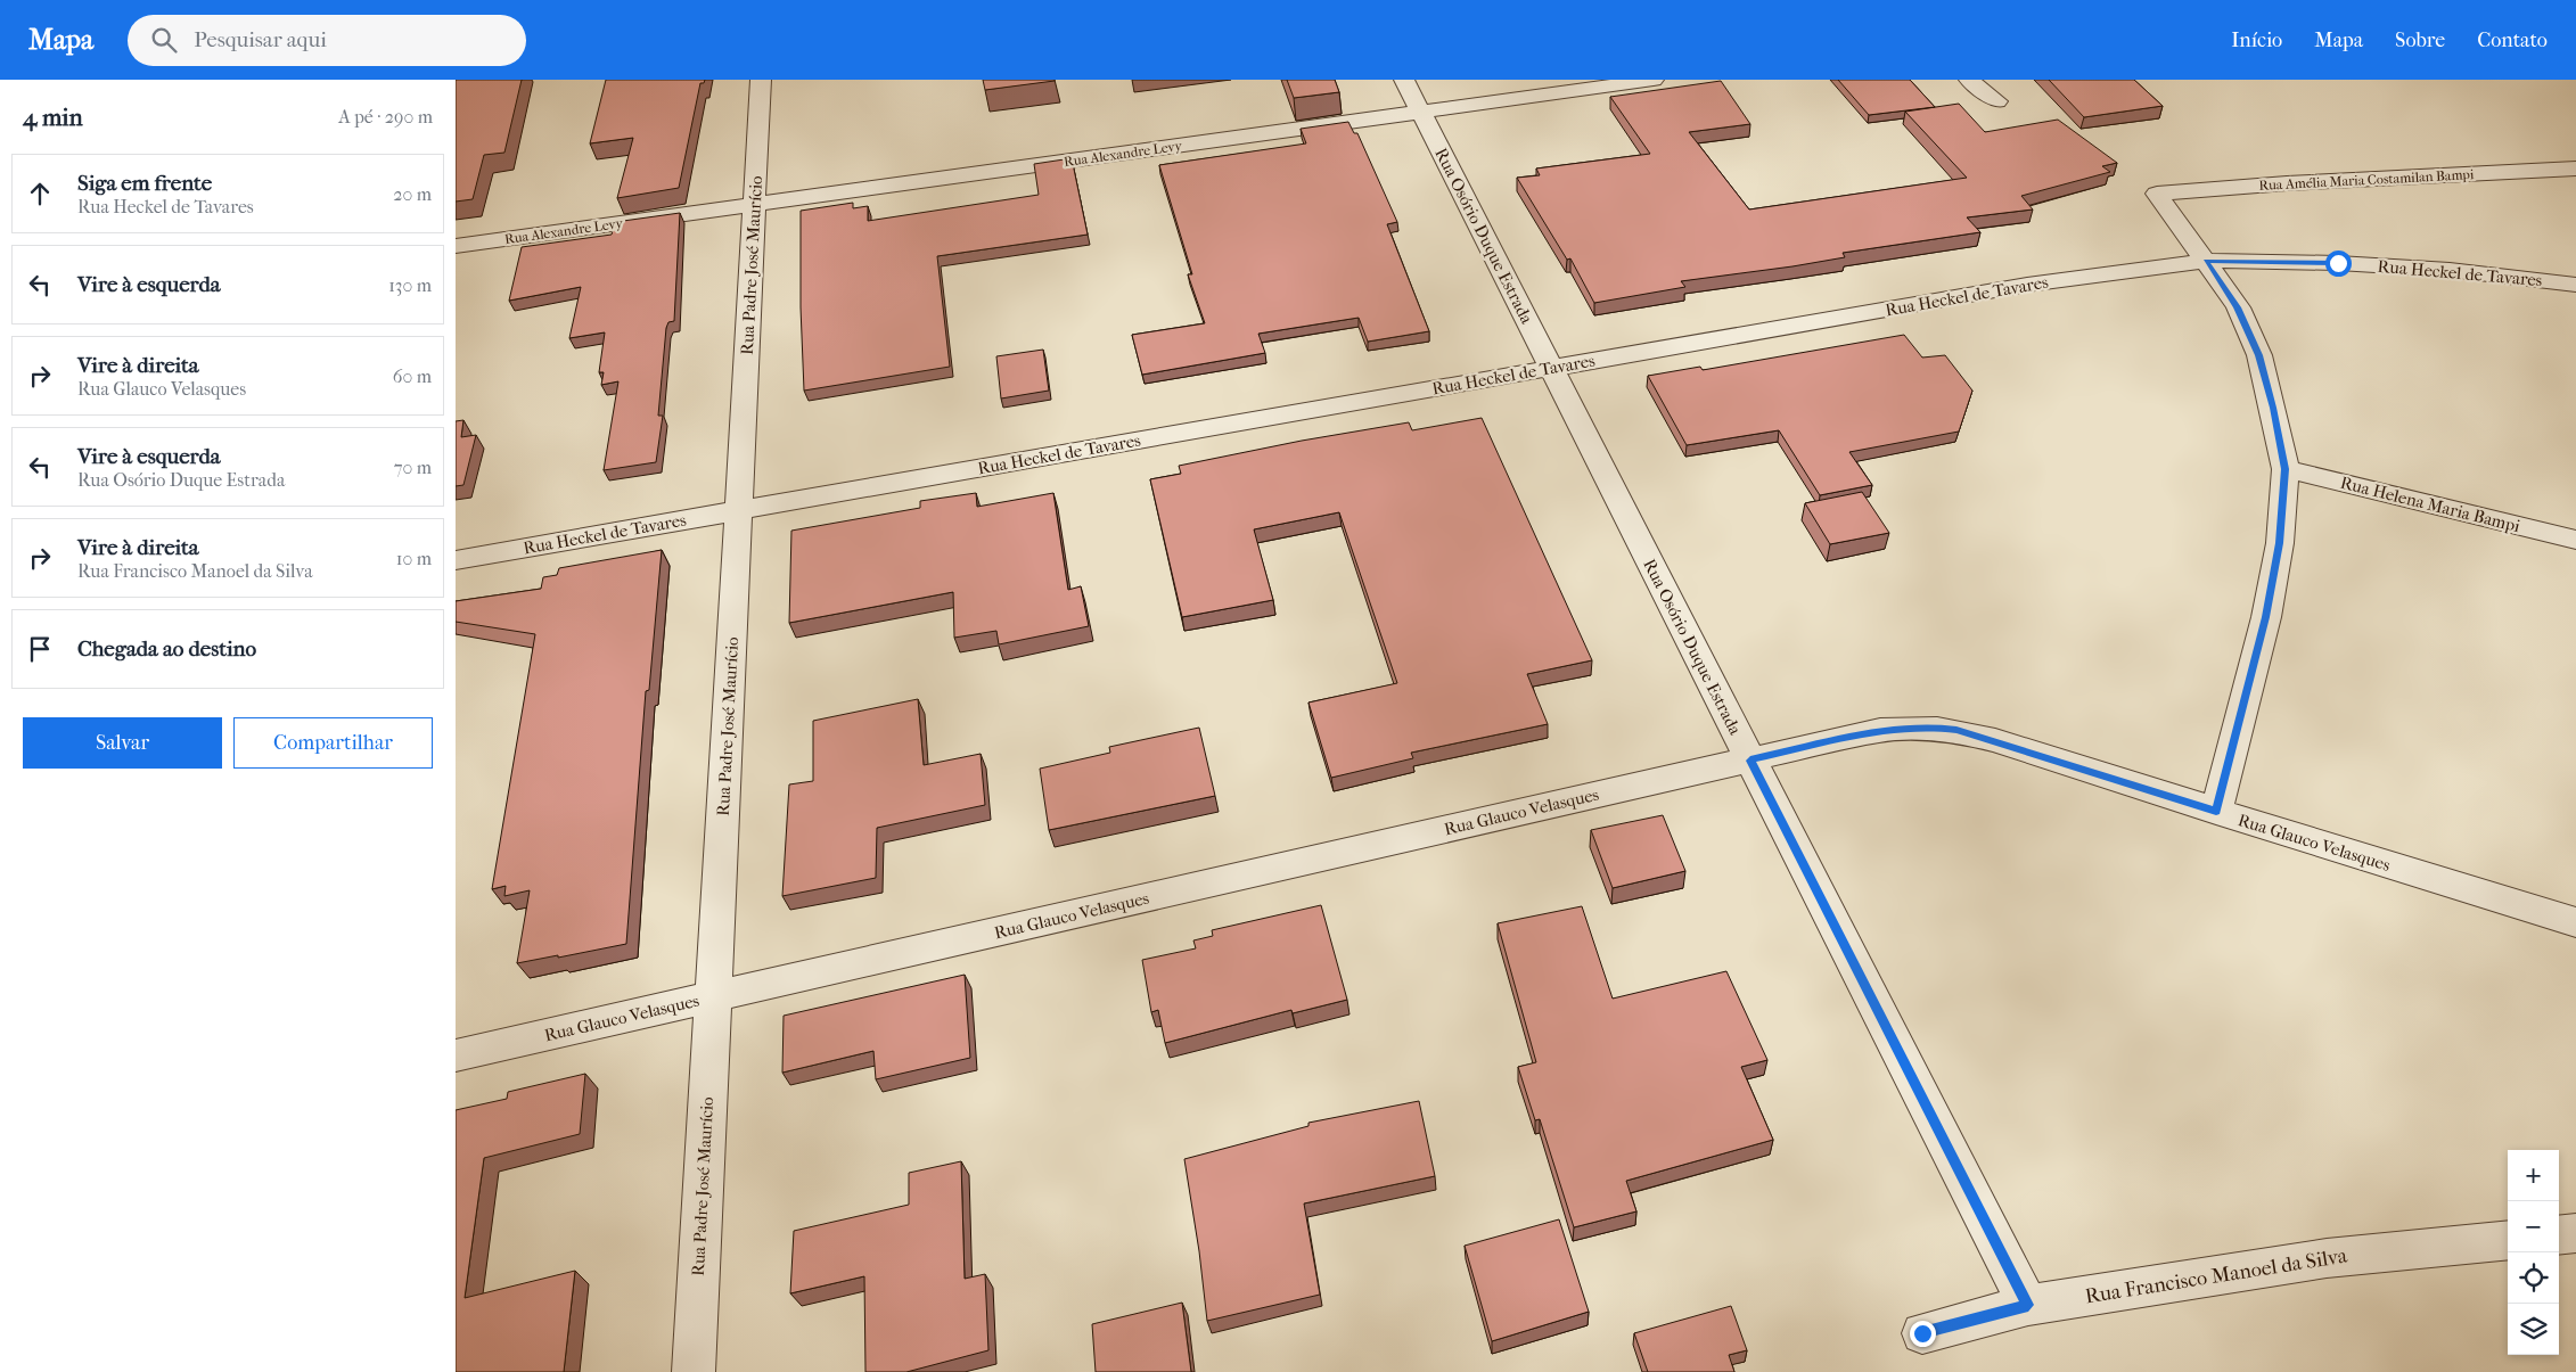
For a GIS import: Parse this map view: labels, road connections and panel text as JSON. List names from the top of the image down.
{
  "streets": {
    "street": [
      "Rua Alexandre Levy",
      "Rua Amélia Maria Costamilan Bampi",
      "Rua Osório Duque Estrada",
      "Rua Padre José Maurício",
      "Rua Heckel de Tavares",
      "Rua Helena Maria Bampi",
      "Rua Glauco Velasques",
      "Rua Francisco Manoel da Silva"
    ]
  },
  "crossings": [
    ["Rua Alexandre Levy", "Rua Osório Duque Estrada"],
    ["Rua Alexandre Levy", "Rua Padre José Maurício"],
    ["Rua Amélia Maria Costamilan Bampi", "Rua Heckel de Tavares"],
    ["Rua Osório Duque Estrada", "Rua Heckel de Tavares"],
    ["Rua Osório Duque Estrada", "Rua Glauco Velasques"],
    ["Rua Osório Duque Estrada", "Rua Francisco Manoel da Silva"],
    ["Rua Padre José Maurício", "Rua Heckel de Tavares"],
    ["Rua Padre José Maurício", "Rua Glauco Velasques"]
  ],
  "page": {
    "header": "Mapa",
    "search": "Pesquisar aqui",
    "nav": [
      "Início",
      "Mapa",
      "Sobre",
      "Contato"
    ],
    "heading": ["4 min", "A pé · 290 m"],
    "list": [
      ["Siga em frente", "Rua Heckel de Tavares", "20 m"],
      ["Vire à esquerda", "130 m"],
      ["Vire à direita", "Rua Glauco Velasques", "60 m"],
      ["Vire à esquerda", "Rua Osório Duque Estrada", "70 m"],
      ["Vire à direita", "Rua Francisco Manoel da Silva", "10 m"],
      "Chegada ao destino"
    ],
    "buttons": ["Salvar", "Compartilhar"],
    "map_buttons": ["+", "−"]
  }
}
